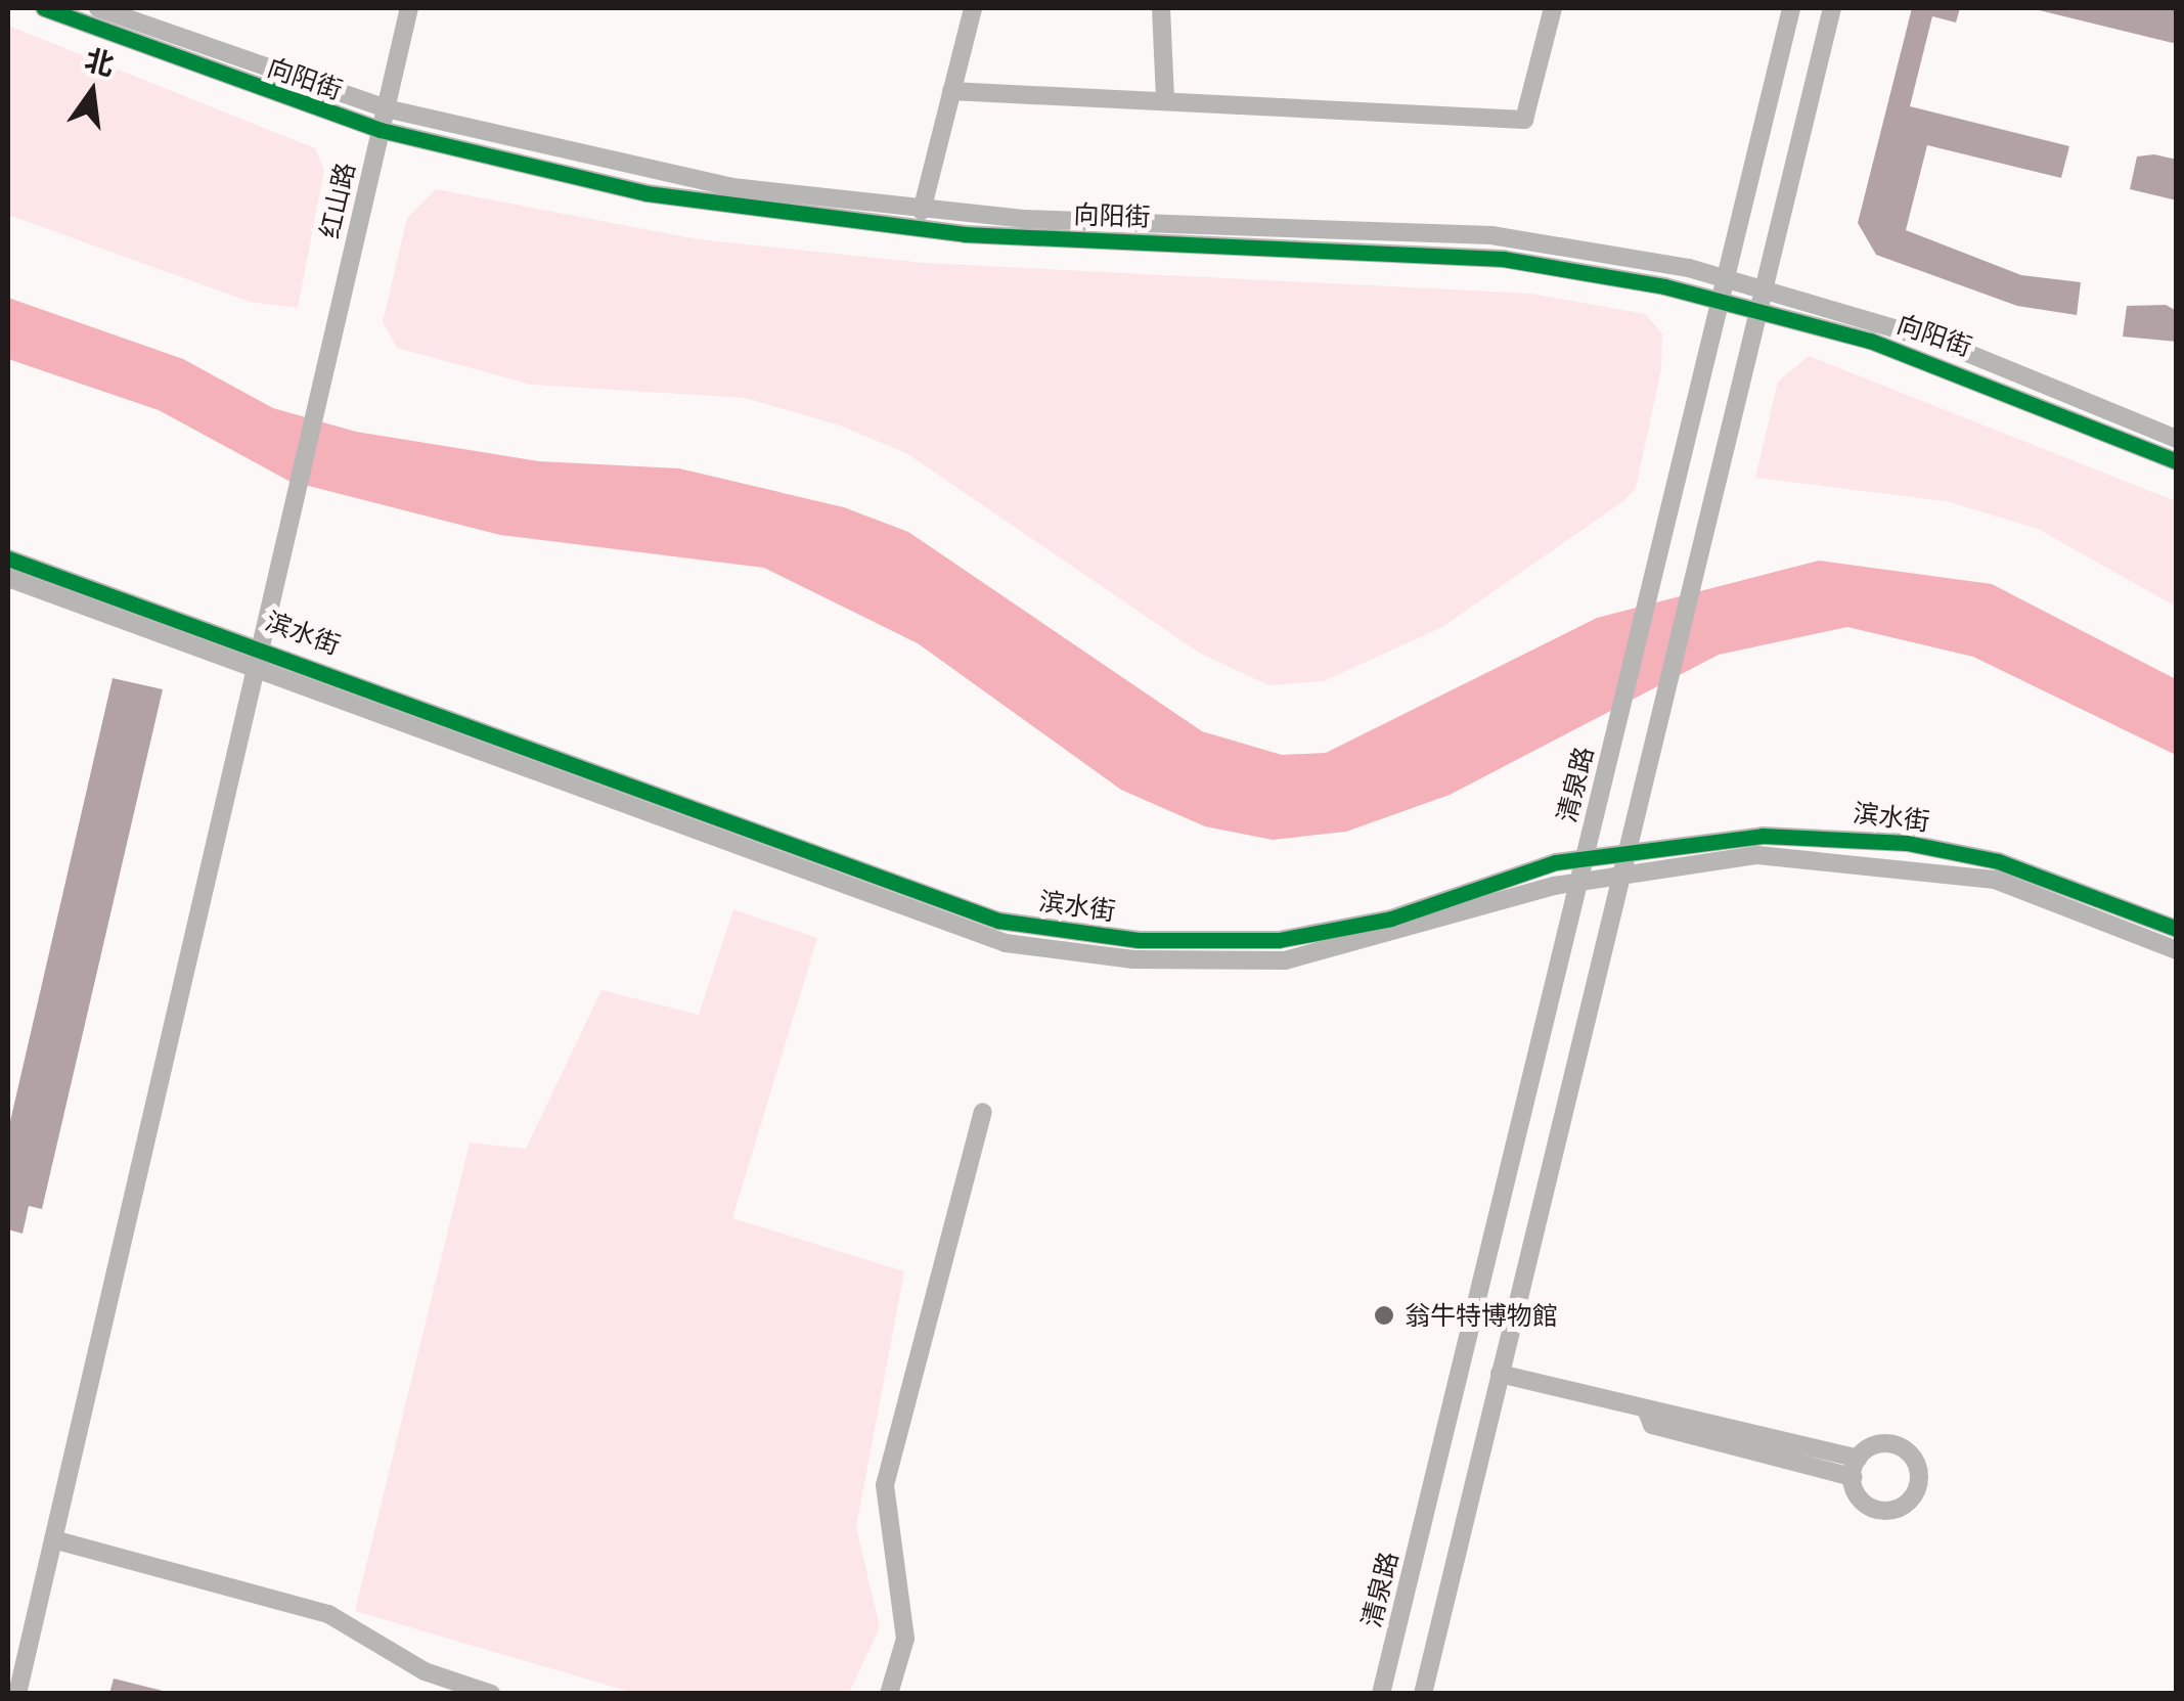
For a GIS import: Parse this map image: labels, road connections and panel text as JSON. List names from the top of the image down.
{
  "streets": {
    "street": [
      "向阳街",
      "红山路",
      "滨水街",
      "清泉路"
    ]
  },
  "crossings": [
    ["向阳街", "红山路"],
    ["向阳街", "清泉路"],
    ["红山路", "滨水街"],
    ["滨水街", "清泉路"]
  ],
  "places": ["翁牛特博物館"],
  "north": "top"
}
